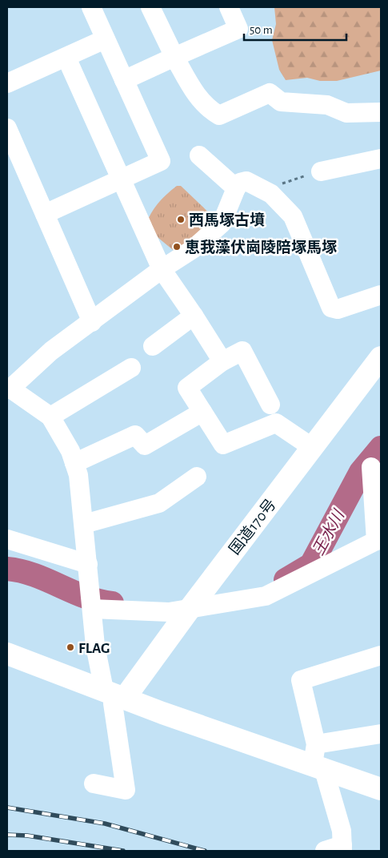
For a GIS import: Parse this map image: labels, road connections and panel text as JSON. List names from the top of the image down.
{
  "streets": {
    "highway": ["国道170号"]
  },
  "water": ["王水川"],
  "places": ["西馬塚古墳", "恵我藻伏崗陵陪塚馬塚", "FLAG"],
  "scale_bar": "50 m"
}
